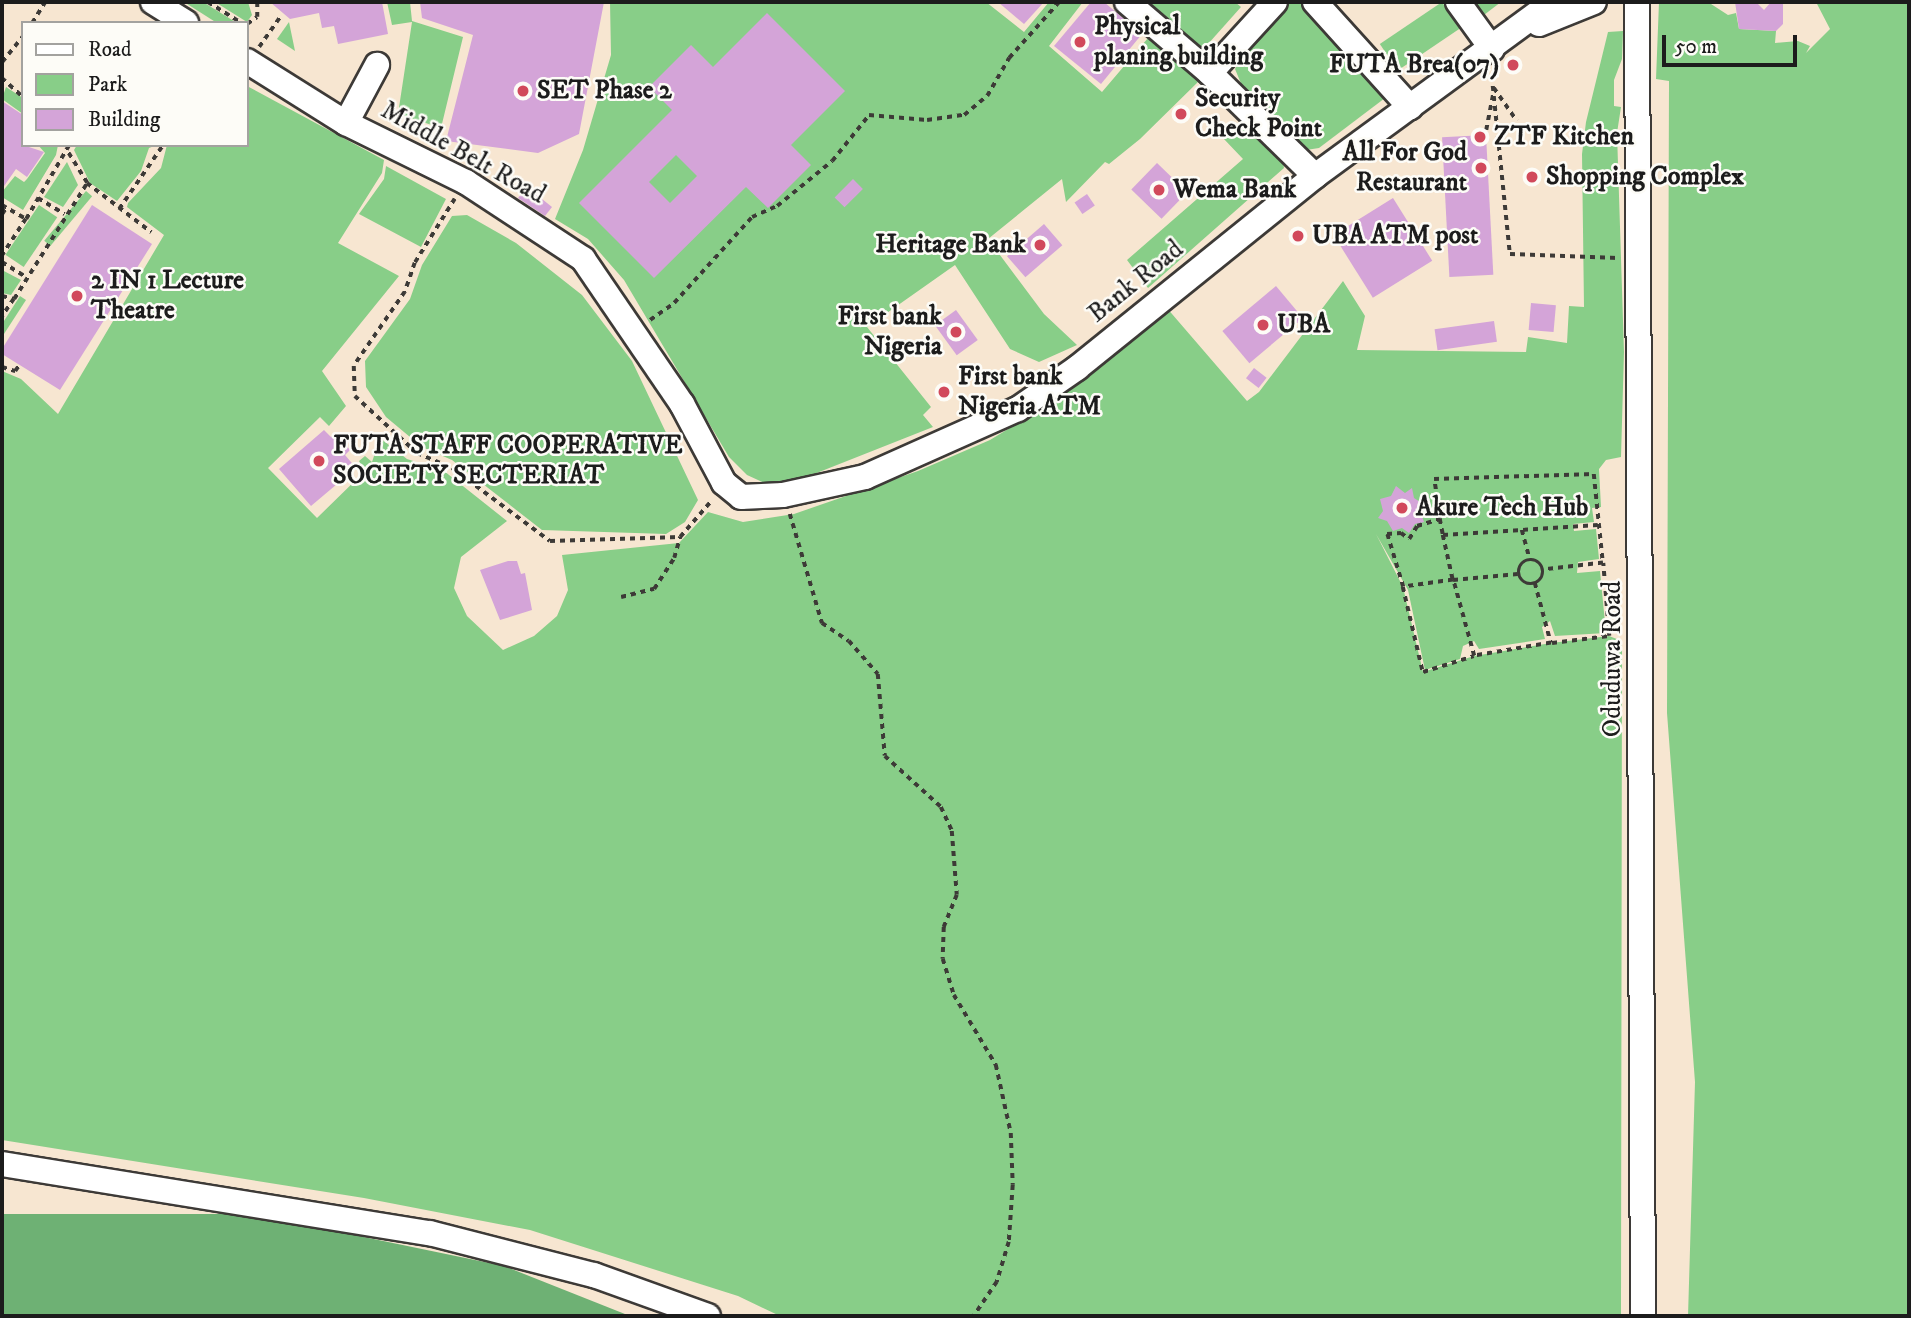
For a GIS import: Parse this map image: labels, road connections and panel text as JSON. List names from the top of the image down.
{
  "streets": {
    "street": ["Middle Belt Road", "Bank Road", "Oduduwa Road"]
  },
  "places": [
    "Physical planing building",
    "FUTA Brea(07)",
    "SET Phase 2",
    "Security Check Point",
    "ZTF Kitchen",
    "All For God Restaurant",
    "Shopping Complex",
    "Wema Bank",
    "UBA ATM post",
    "Heritage Bank",
    "2 IN 1 Lecture Theatre",
    "UBA",
    "First bank Nigeria",
    "First bank Nigeria ATM",
    "FUTA STAFF COOPERATIVE SOCIETY SECTERIAT",
    "Akure Tech Hub"
  ],
  "legend": ["Road", "Park", "Building"],
  "scale_bar": "50 m"
}
